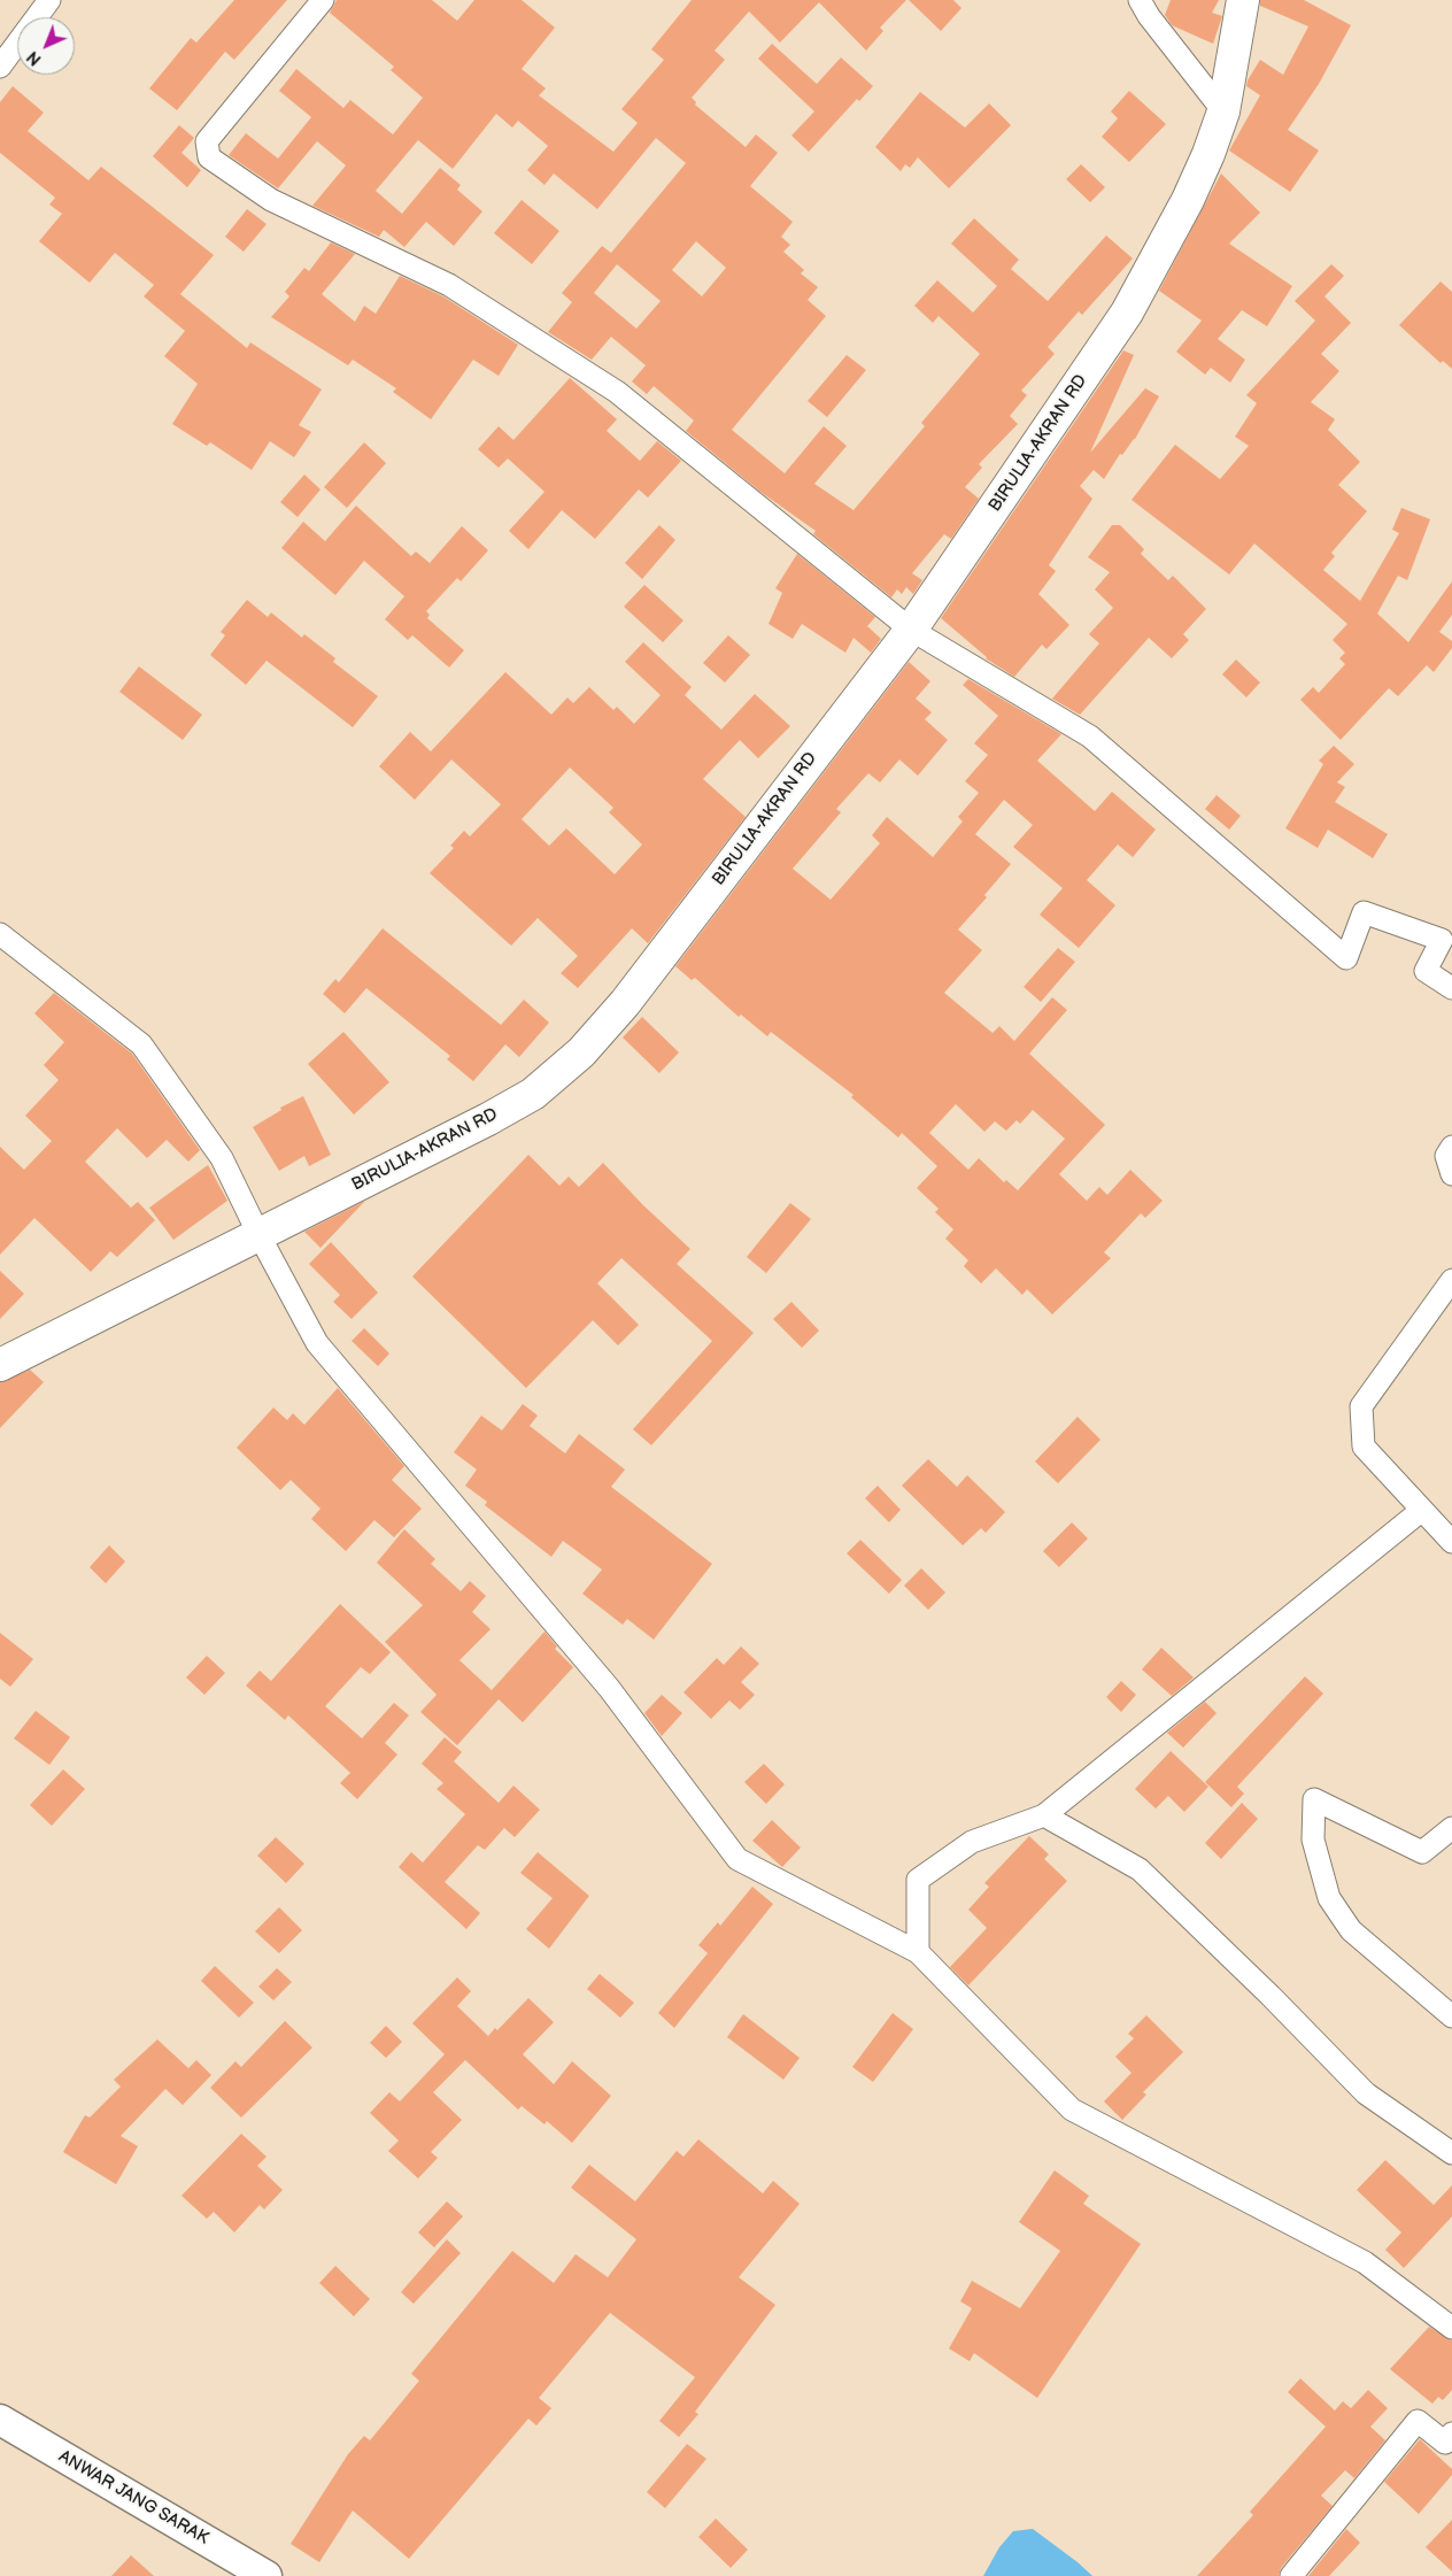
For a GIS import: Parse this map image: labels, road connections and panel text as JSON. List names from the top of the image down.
{
  "streets": {
    "highway": ["BIRULIA-AKRAN RD"],
    "main road": ["ANWAR JANG SARAK"]
  },
  "north": "bottom left"
}
